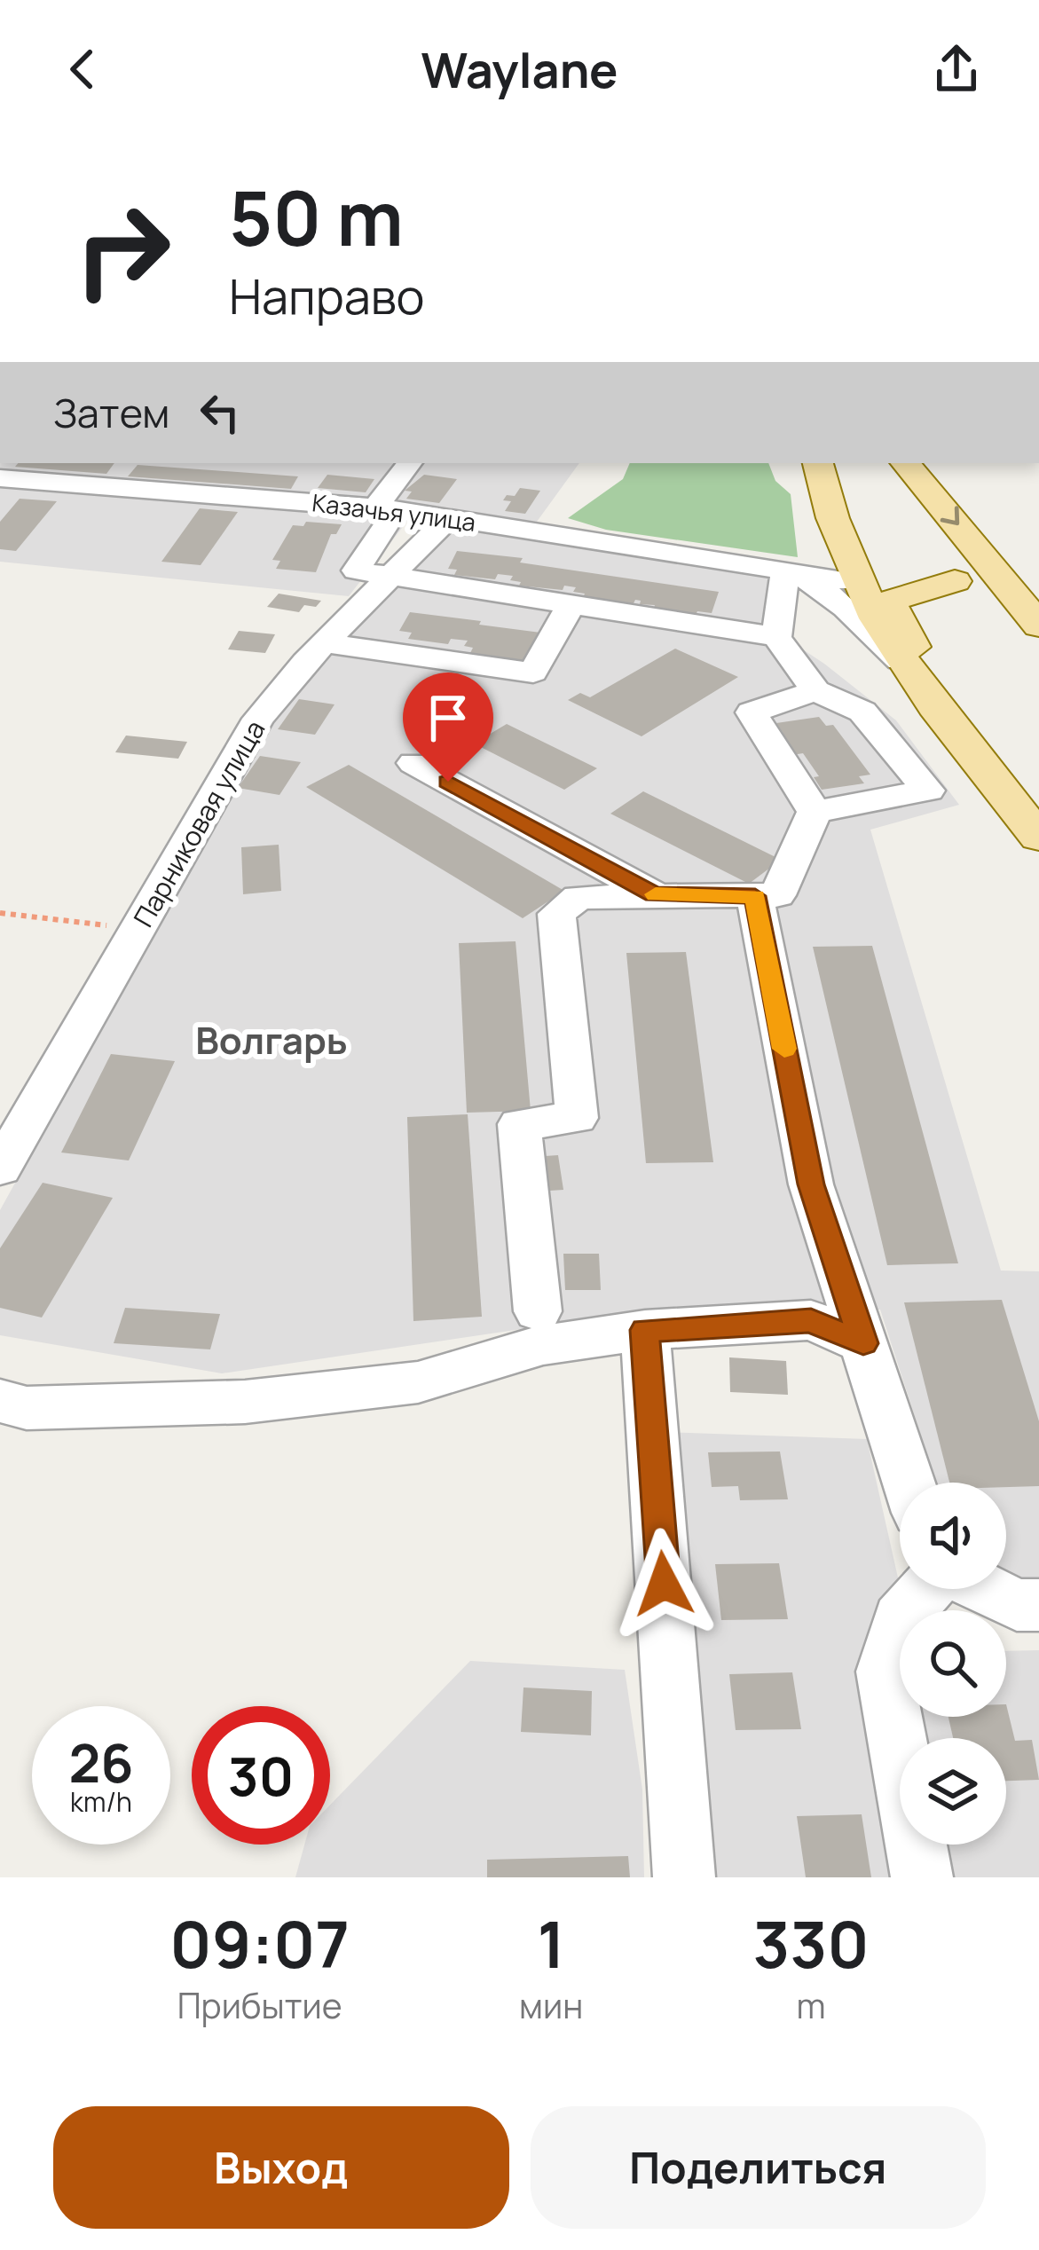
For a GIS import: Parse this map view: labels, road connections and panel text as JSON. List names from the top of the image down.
{
  "streets": {
    "main road": ["Казачья улица"],
    "street": ["Парниковая улица"]
  },
  "crossings": [
    ["Казачья улица", "Парниковая улица"]
  ],
  "districts": ["Волгарь"],
  "page": {
    "header": "Waylane",
    "turn": ["50 m", "Направо"],
    "then": "Затем",
    "speed": "26 km/h",
    "limit": "30",
    "eta": [
      "09:07",
      "Прибытие",
      "1",
      "мин",
      "330",
      "m"
    ],
    "buttons": ["Выход", "Поделиться"]
  }
}
